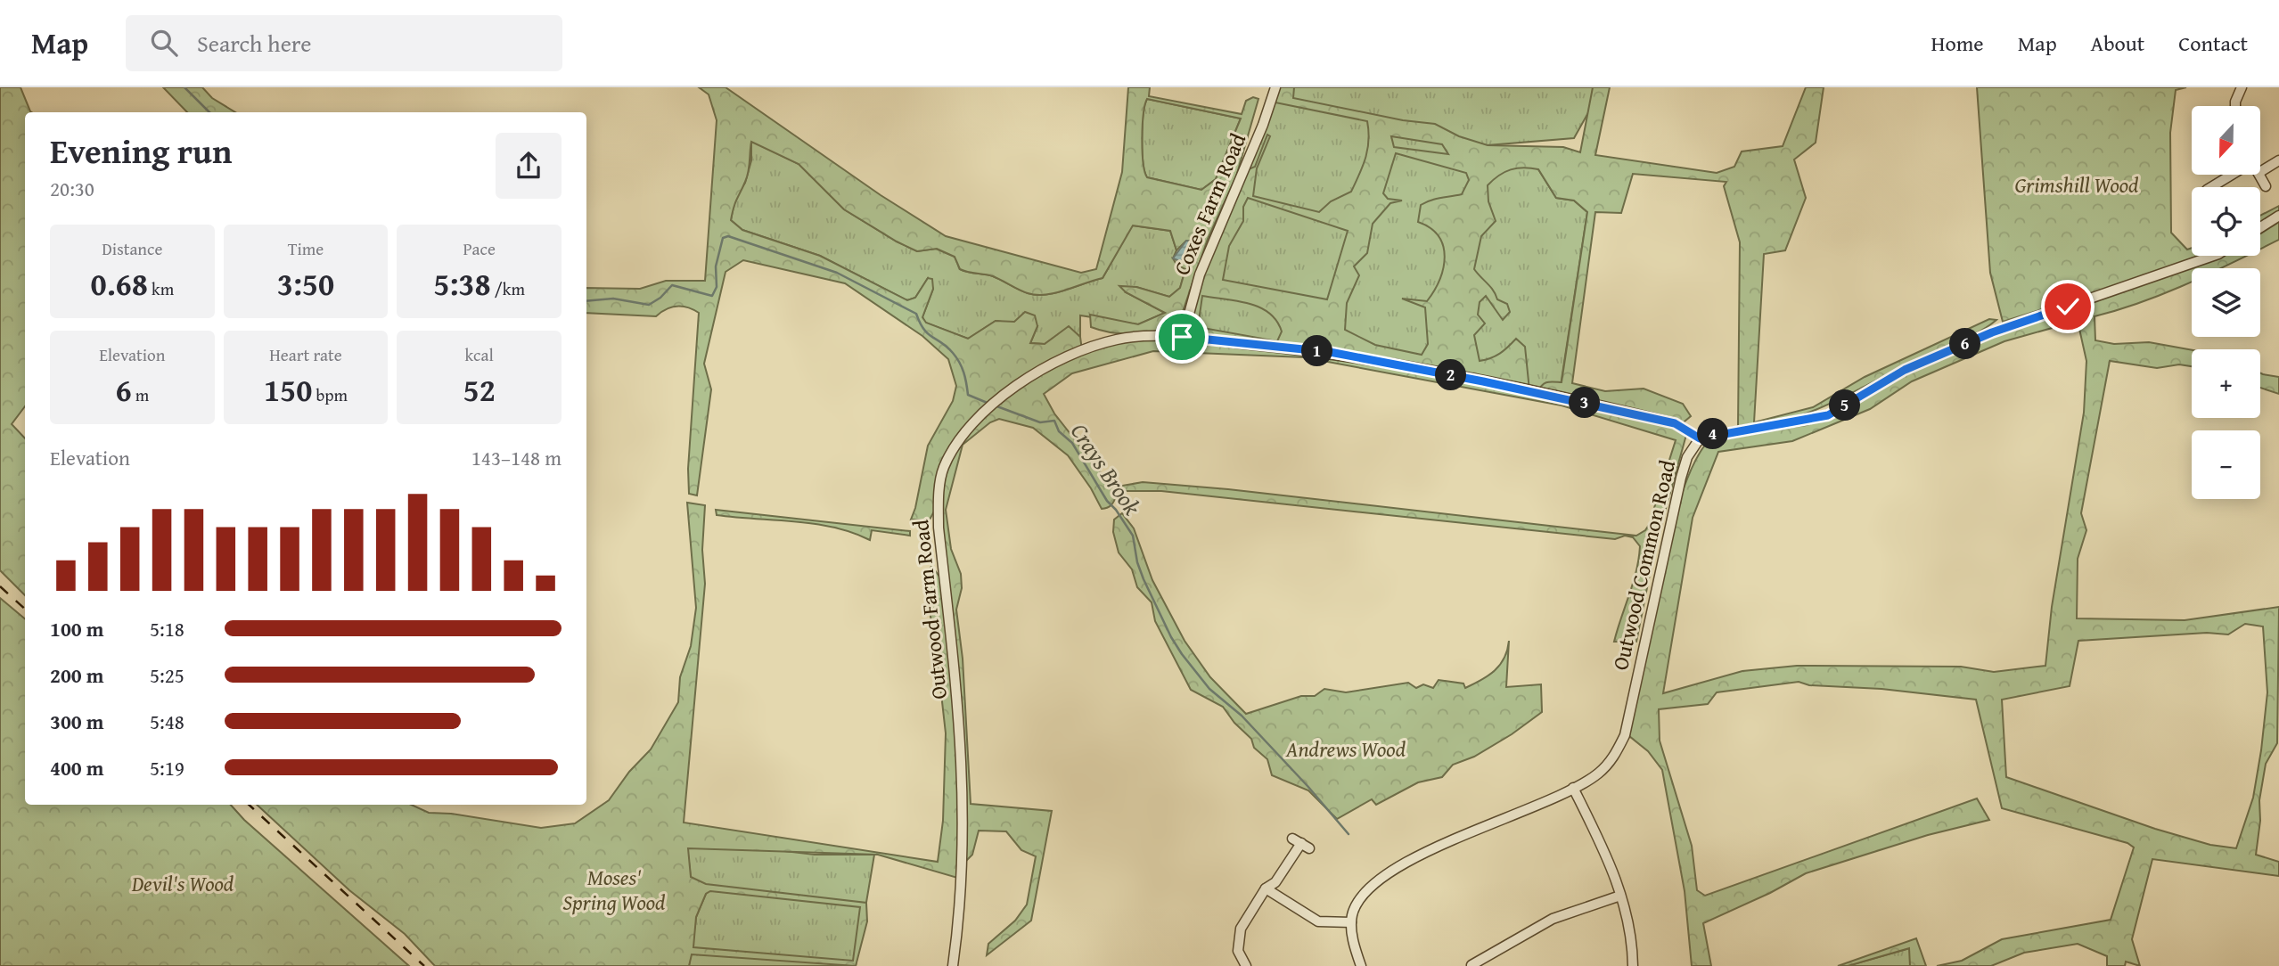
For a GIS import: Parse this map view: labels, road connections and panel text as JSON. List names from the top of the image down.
{
  "streets": {
    "street": ["Coxes Farm Road", "Outwood Common Road", "Outwood Farm Road"]
  },
  "crossings": [
    ["Coxes Farm Road", "Outwood Farm Road"],
    ["Outwood Common Road", "Outwood Farm Road"]
  ],
  "water": ["Crays Brook"],
  "parks": [
    "Grimshill Wood",
    "Andrews Wood",
    "Moses' Spring Wood",
    "Devil's Wood"
  ],
  "north": "bottom",
  "page": {
    "header": "Map",
    "search": "Search here",
    "nav": [
      "Home",
      "Map",
      "About",
      "Contact"
    ],
    "map_buttons": ["+", "−"],
    "heading": ["Evening run", "20:30"],
    "stats": [
      ["Distance", "0.68 km"],
      ["Time", "3:50"],
      ["Pace", "5:38 /km"],
      ["Elevation", "6 m"],
      ["Heart rate", "150 bpm"],
      ["kcal", "52"]
    ],
    "pins": [
      "6",
      "1",
      "2",
      "3",
      "5",
      "4"
    ],
    "chart": ["Elevation", "143–148 m"],
    "list": [
      {
        "name": "100 m",
        "note": "5:18"
      },
      {
        "name": "200 m",
        "note": "5:25"
      },
      {
        "name": "300 m",
        "note": "5:48"
      },
      {
        "name": "400 m",
        "note": "5:19"
      }
    ]
  }
}
